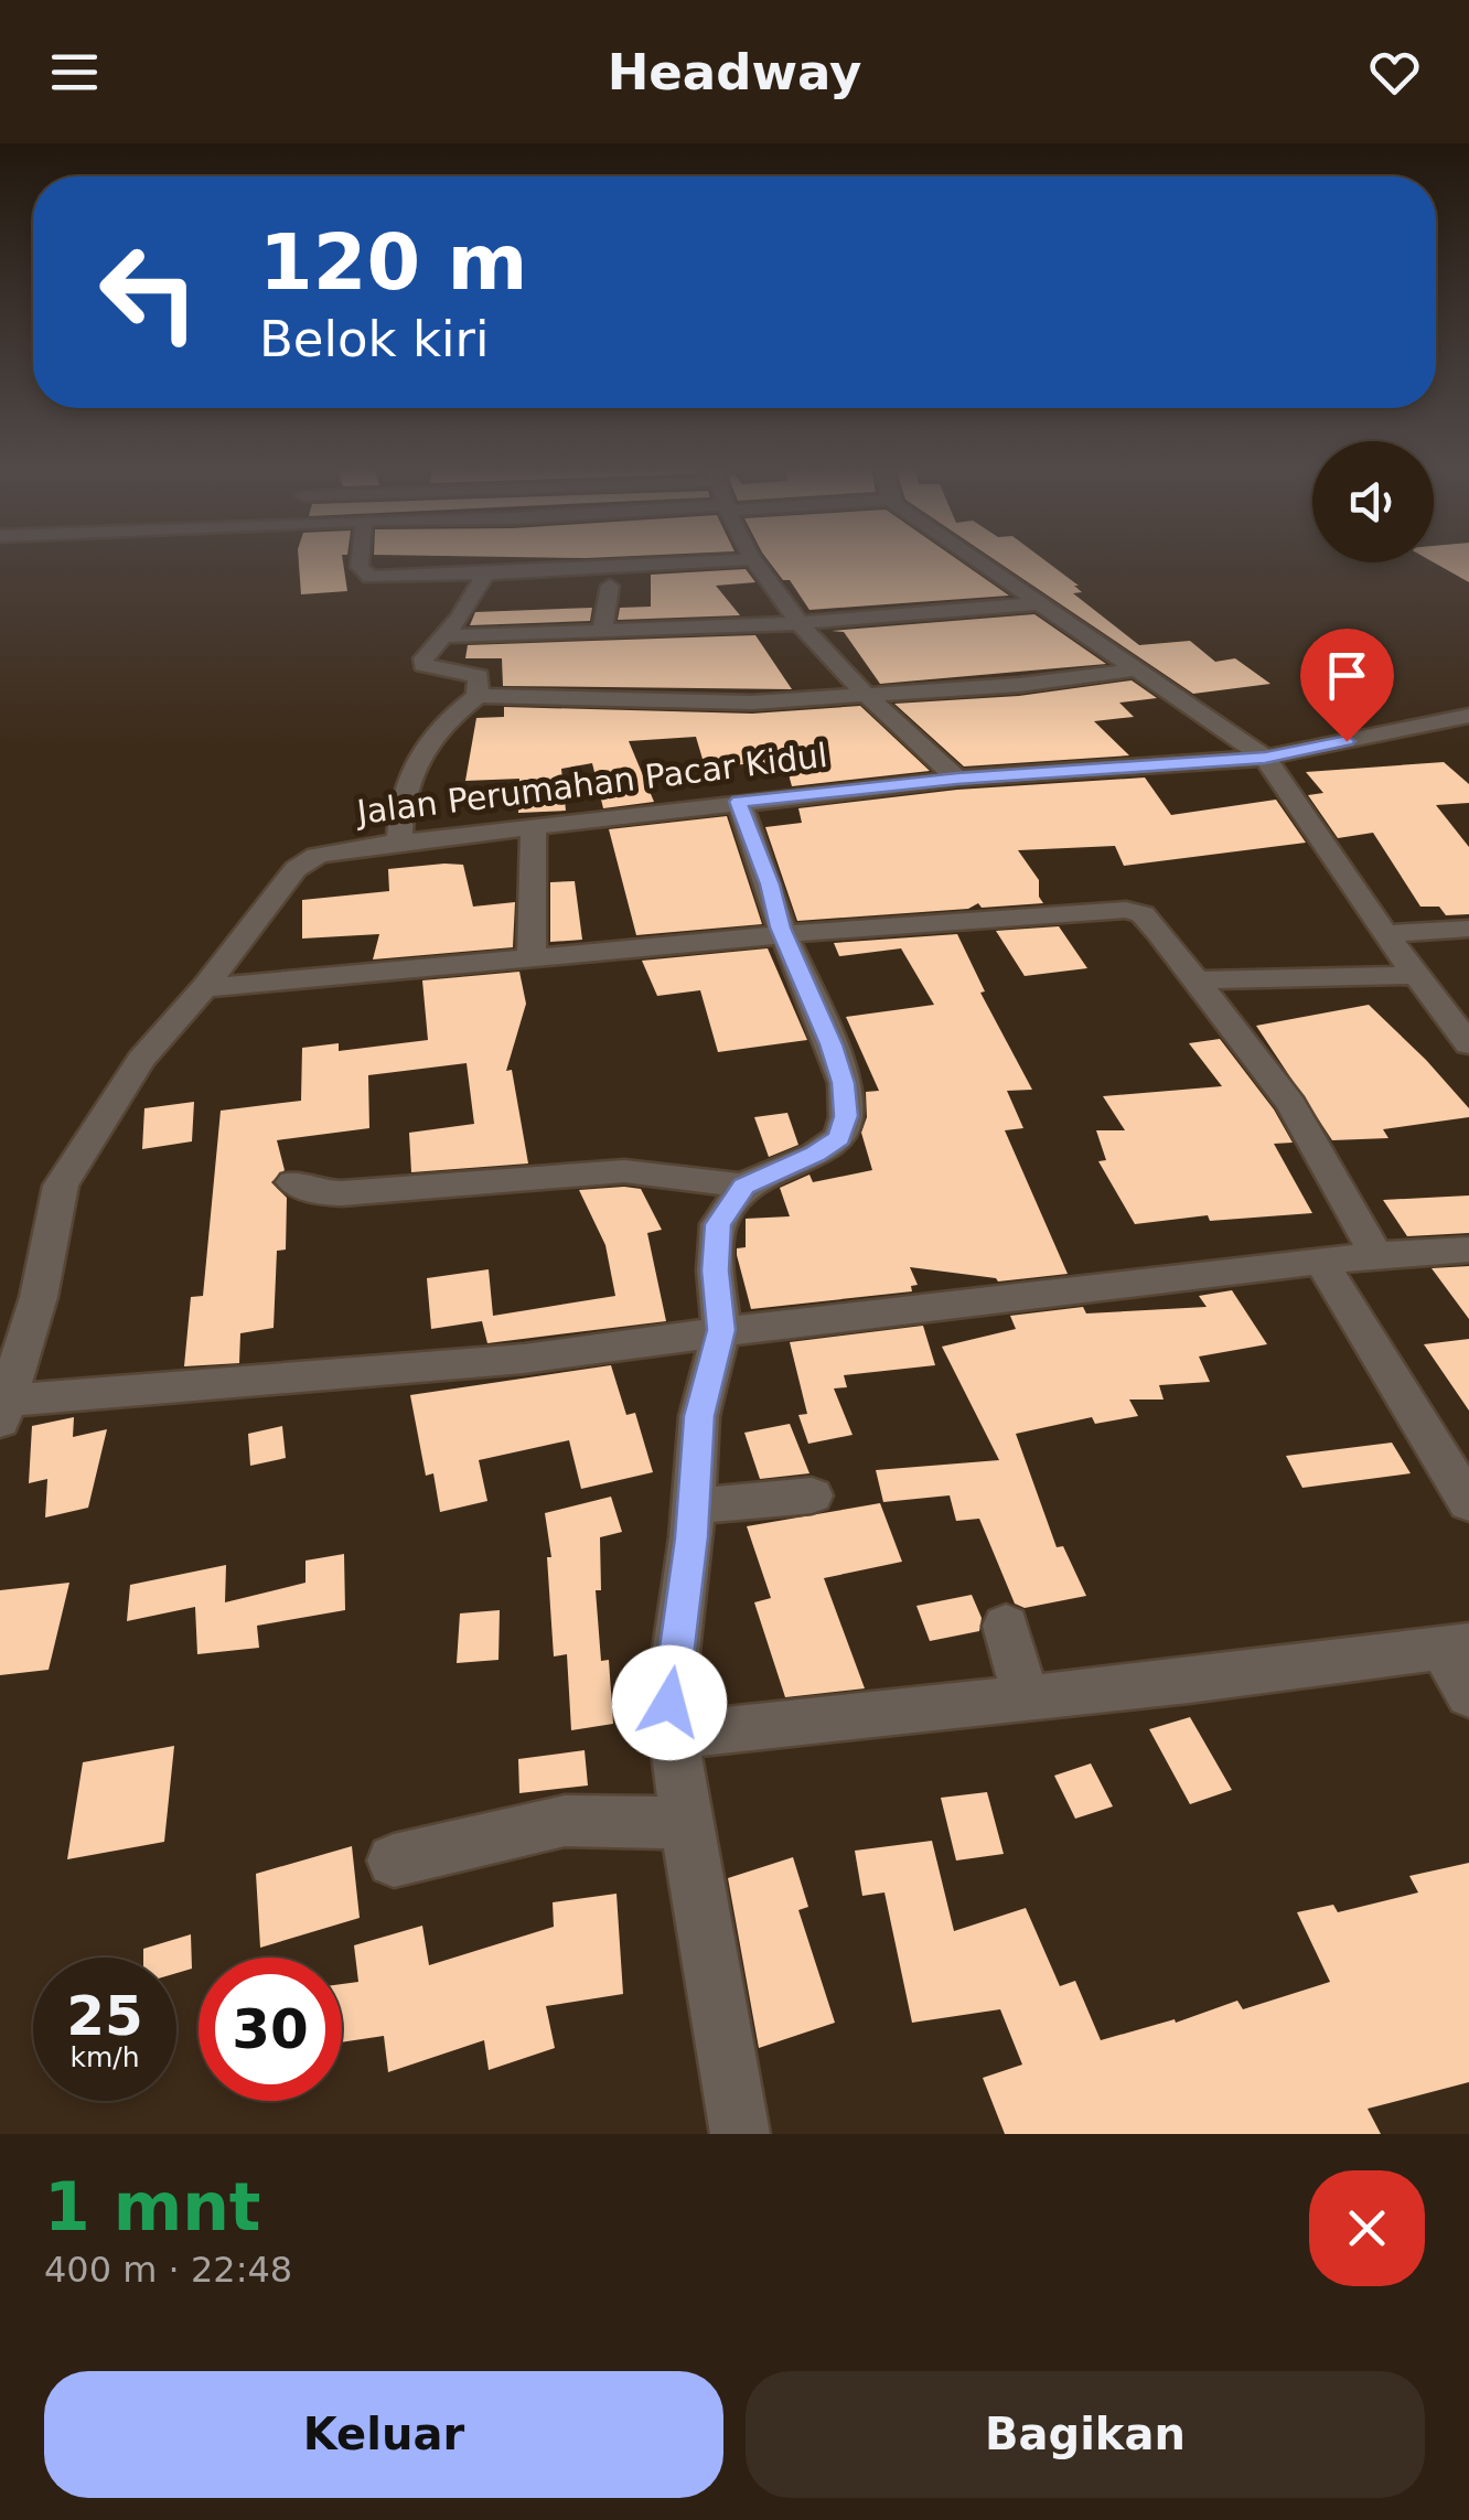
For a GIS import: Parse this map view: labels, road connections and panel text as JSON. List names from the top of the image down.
{
  "streets": {
    "street": ["Jalan Perumahan Pacar Kidul"]
  },
  "page": {
    "header": "Headway",
    "turn": ["120 m", "Belok kiri"],
    "speed": "25 km/h",
    "limit": "30",
    "heading": ["1 mnt", "400 m · 22:48"],
    "buttons": ["Keluar", "Bagikan"]
  }
}
